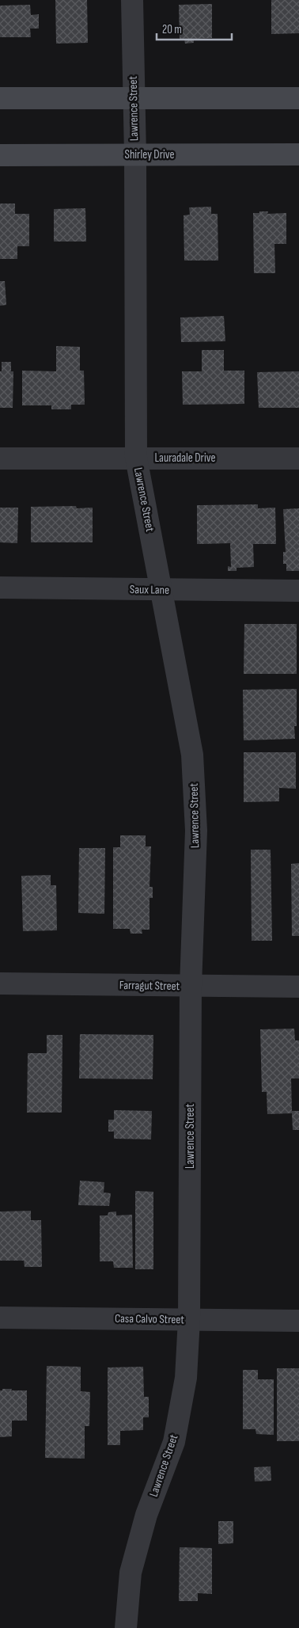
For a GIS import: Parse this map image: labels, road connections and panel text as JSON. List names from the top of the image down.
{
  "streets": {
    "street": [
      "Lawrence Street",
      "Shirley Drive",
      "Lauradale Drive",
      "Saux Lane",
      "Farragut Street",
      "Casa Calvo Street"
    ]
  },
  "crossings": [
    ["Lawrence Street", "Shirley Drive"],
    ["Lawrence Street", "Lauradale Drive"],
    ["Lawrence Street", "Saux Lane"],
    ["Lawrence Street", "Farragut Street"],
    ["Lawrence Street", "Casa Calvo Street"]
  ],
  "scale_bar": "20 m"
}
